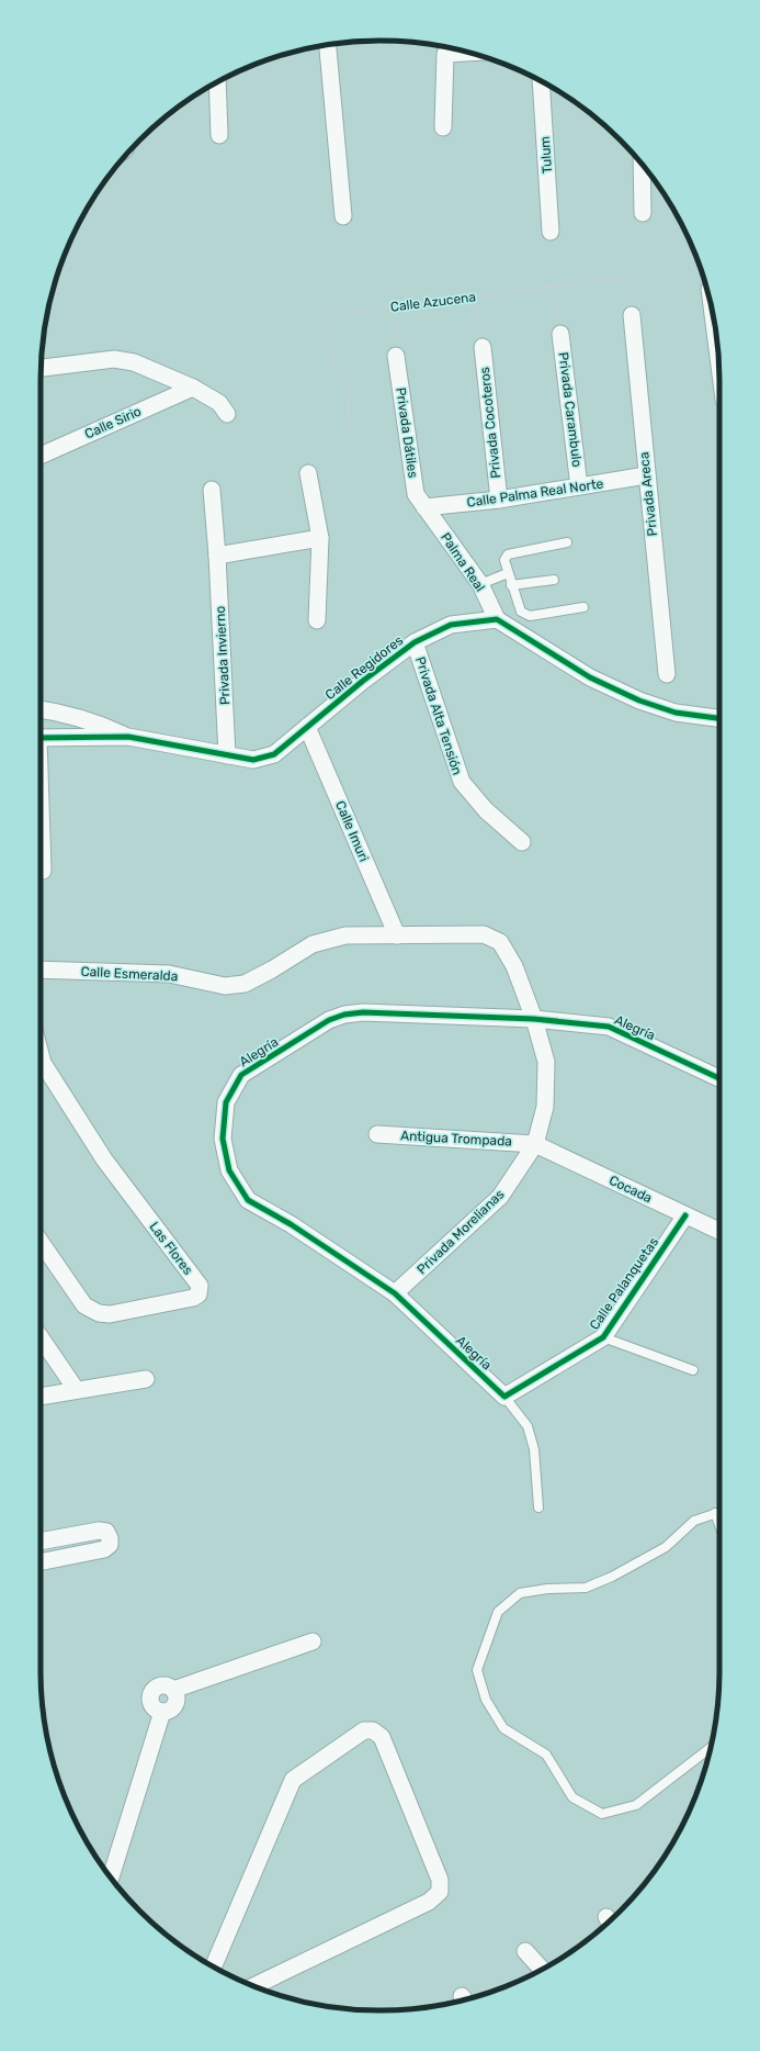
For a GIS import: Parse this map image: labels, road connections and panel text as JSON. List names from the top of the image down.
{
  "streets": {
    "street": [
      "Tulum",
      "Privada Carambulo",
      "Calle Sirio",
      "Privada Cocoteros",
      "Privada Dátiles",
      "Calle Palma Real Norte",
      "Privada Areca",
      "Palma Real",
      "Privada Invierno",
      "Calle Regidores",
      "Privada Alta Tensión",
      "Calle Imuri",
      "Calle Esmeralda",
      "Alegría",
      "Antigua Trompada",
      "Cocada",
      "Privada Morelianas",
      "Las Flores",
      "Calle Palanquetas"
    ],
    "path": ["Calle Azucena"]
  },
  "crossings": [
    ["Calle Azucena", "Privada Areca"],
    ["Privada Carambulo", "Calle Palma Real Norte"],
    ["Privada Cocoteros", "Calle Palma Real Norte"],
    ["Privada Dátiles", "Calle Palma Real Norte"],
    ["Privada Dátiles", "Palma Real"],
    ["Calle Palma Real Norte", "Privada Areca"],
    ["Calle Palma Real Norte", "Palma Real"],
    ["Palma Real", "Calle Regidores"],
    ["Privada Invierno", "Calle Regidores"],
    ["Calle Regidores", "Privada Alta Tensión"],
    ["Calle Regidores", "Calle Imuri"],
    ["Calle Imuri", "Calle Esmeralda"],
    ["Calle Esmeralda", "Alegría"],
    ["Calle Esmeralda", "Privada Morelianas"],
    ["Alegría", "Privada Morelianas"],
    ["Alegría", "Calle Palanquetas"],
    ["Antigua Trompada", "Cocada"],
    ["Antigua Trompada", "Privada Morelianas"],
    ["Cocada", "Privada Morelianas"],
    ["Cocada", "Calle Palanquetas"]
  ]
}
